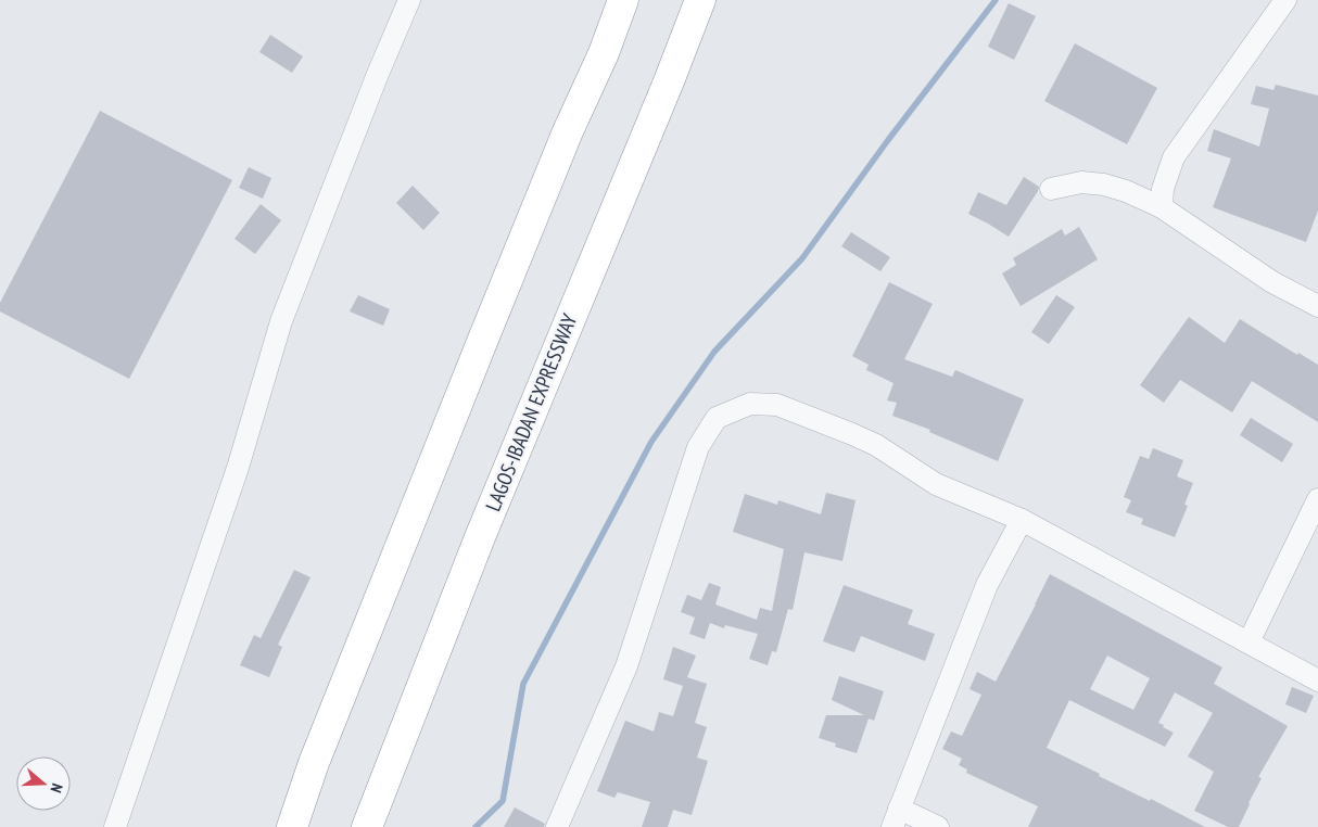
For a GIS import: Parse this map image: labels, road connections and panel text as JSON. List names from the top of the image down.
{
  "streets": {
    "highway": ["LAGOS-IBADAN EXPRESSWAY"]
  },
  "north": "right"
}
